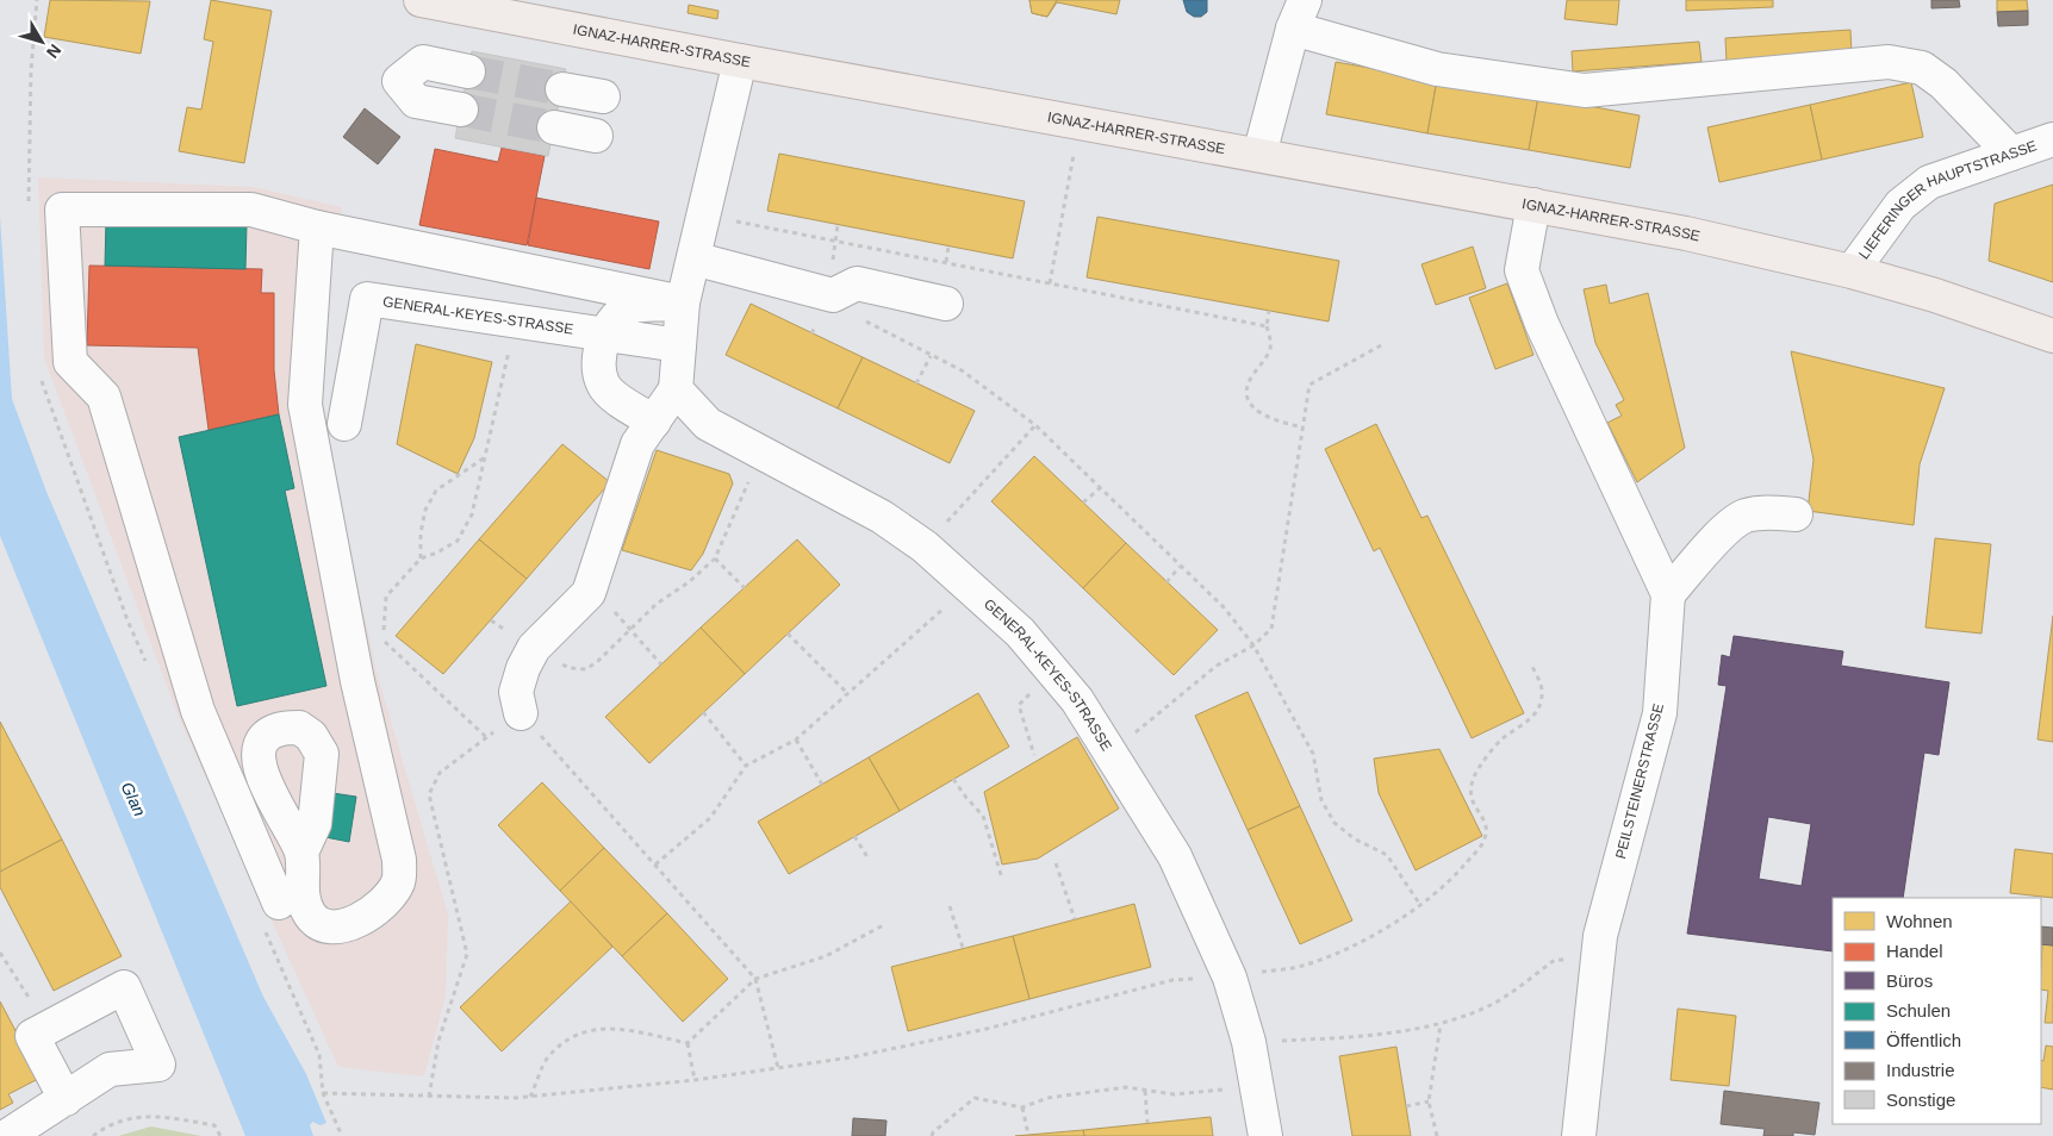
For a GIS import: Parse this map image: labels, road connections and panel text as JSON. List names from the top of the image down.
{
  "streets": {
    "main road": ["IGNAZ-HARRER-STRASSE"],
    "street": ["LIEFERINGER HAUPTSTRASSE", "GENERAL-KEYES-STRASSE", "PEILSTEINERSTRASSE"]
  },
  "crossings": [
    ["IGNAZ-HARRER-STRASSE", "LIEFERINGER HAUPTSTRASSE"],
    ["IGNAZ-HARRER-STRASSE", "PEILSTEINERSTRASSE"]
  ],
  "water": ["Glan"],
  "legend": [
    "Wohnen",
    "Handel",
    "Büros",
    "Schulen",
    "Öffentlich",
    "Industrie",
    "Sonstige"
  ],
  "north": "bottom right"
}
